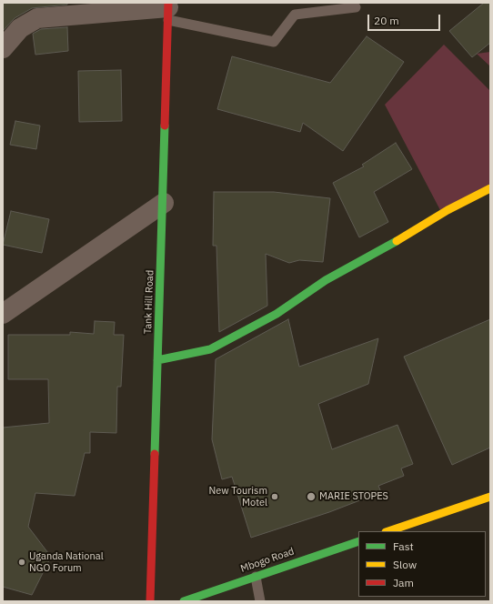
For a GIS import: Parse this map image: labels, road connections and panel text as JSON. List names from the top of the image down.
{
  "streets": {
    "street": ["Tank Hill Road", "Mbogo Road"]
  },
  "places": ["New Tourism Motel", "MARIE STOPES", "Uganda National NGO Forum"],
  "legend": ["Fast", "Slow", "Jam"],
  "scale_bar": "20 m"
}
